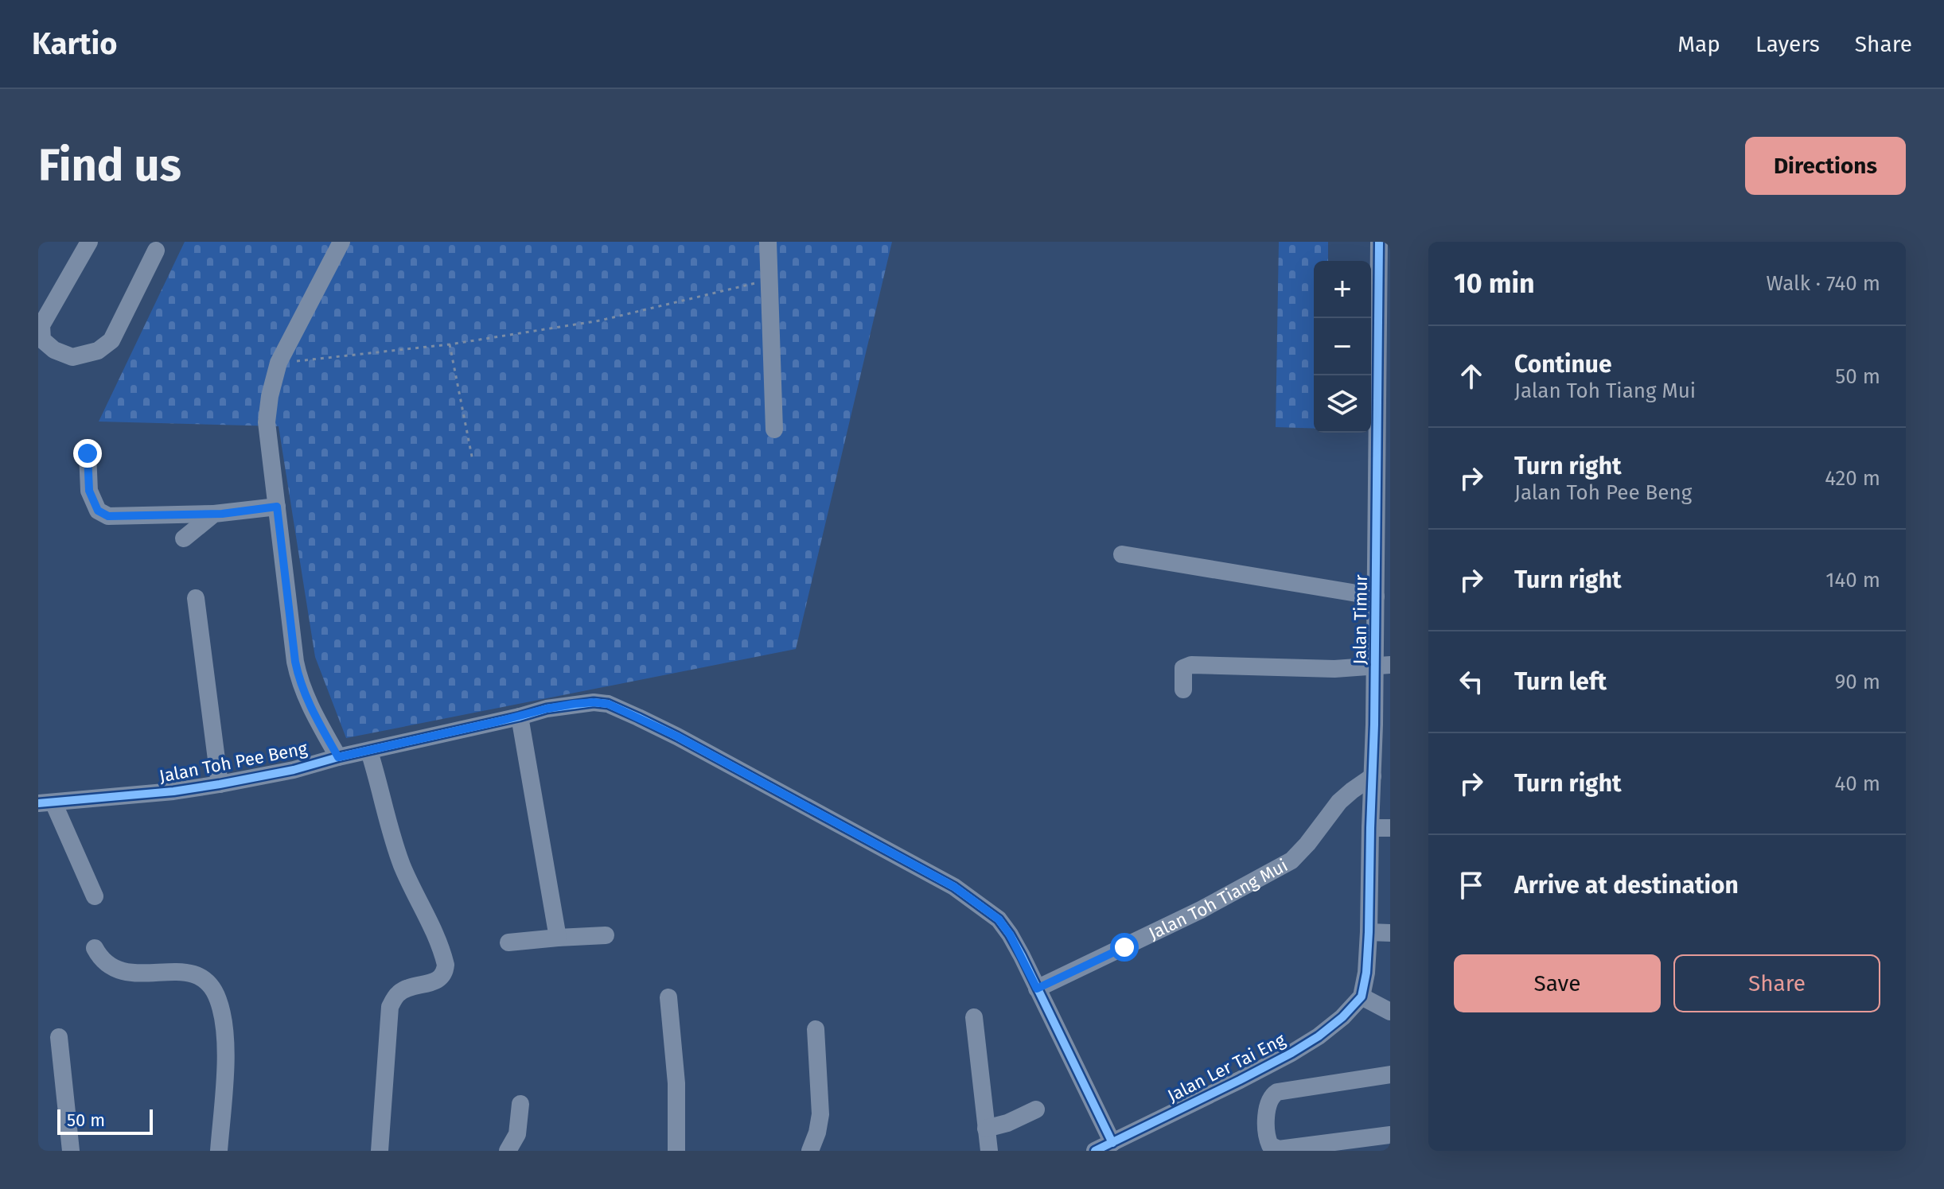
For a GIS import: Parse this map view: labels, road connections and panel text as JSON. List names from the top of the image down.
{
  "streets": {
    "street": [
      "Jalan Timur",
      "Jalan Toh Pee Beng",
      "Jalan Toh Tiang Mui",
      "Jalan Ler Tai Eng"
    ]
  },
  "crossings": [
    ["Jalan Timur", "Jalan Toh Tiang Mui"],
    ["Jalan Timur", "Jalan Ler Tai Eng"],
    ["Jalan Toh Pee Beng", "Jalan Toh Tiang Mui"],
    ["Jalan Toh Pee Beng", "Jalan Ler Tai Eng"]
  ],
  "scale_bar": "50 m",
  "page": {
    "header": "Kartio",
    "nav": ["Map", "Layers", "Share"],
    "buttons": [
      "Directions",
      ["Save", "Share"]
    ],
    "title": "Find us",
    "heading": ["10 min", "Walk · 740 m"],
    "map_buttons": ["+", "−"],
    "list": [
      ["Continue", "Jalan Toh Tiang Mui", "50 m"],
      ["Turn right", "Jalan Toh Pee Beng", "420 m"],
      ["Turn right", "140 m"],
      ["Turn left", "90 m"],
      ["Turn right", "40 m"],
      "Arrive at destination"
    ],
    "scale": "50 m"
  }
}
